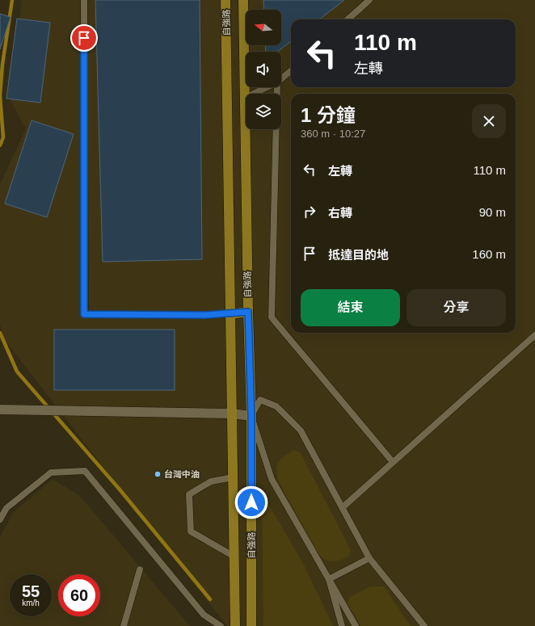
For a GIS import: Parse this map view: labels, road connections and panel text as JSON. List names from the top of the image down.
{
  "streets": {
    "main road": ["自強路"]
  },
  "places": ["台灣中油"],
  "north": "left",
  "page": {
    "turn": ["110 m", "左轉"],
    "heading": ["1 分鐘", "360 m · 10:27"],
    "list": [
      {
        "name": "左轉",
        "value": "110 m"
      },
      {
        "name": "右轉",
        "value": "90 m"
      },
      {
        "name": "抵達目的地",
        "value": "160 m"
      }
    ],
    "buttons": ["結束", "分享"],
    "speed": "55 km/h",
    "limit": "60"
  }
}
